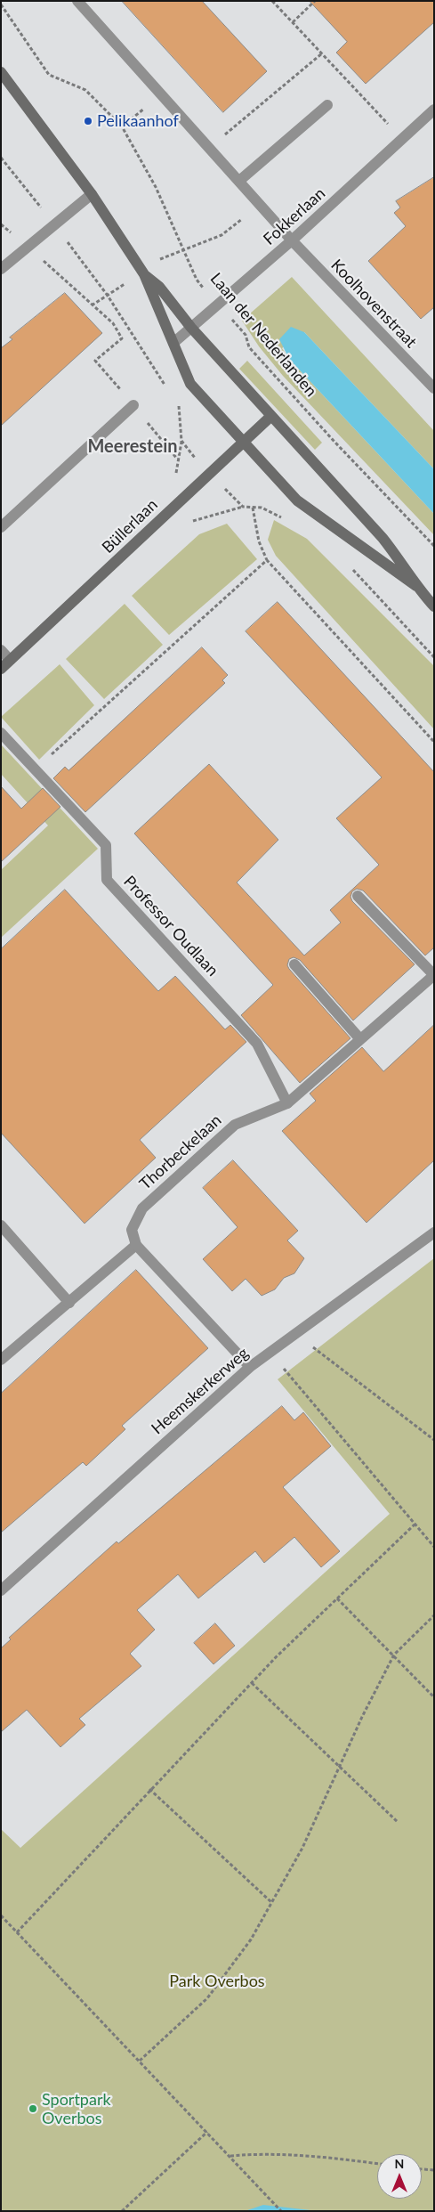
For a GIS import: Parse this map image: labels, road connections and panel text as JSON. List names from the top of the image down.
{
  "streets": {
    "main road": ["Büllerlaan"],
    "street": [
      "Fokkerlaan",
      "Koolhovenstraat",
      "Professor Oudlaan",
      "Thorbeckelaan",
      "Heemskerkerweg"
    ],
    "path": ["Laan der Nederlanden"]
  },
  "crossings": [
    ["Fokkerlaan", "Koolhovenstraat"],
    ["Fokkerlaan", "Laan der Nederlanden"],
    ["Professor Oudlaan", "Thorbeckelaan"]
  ],
  "districts": ["Meerestein"],
  "parks": ["Park Overbos"],
  "places": ["Pelikaanhof", "Sportpark Overbos"],
  "north": "top"
}
